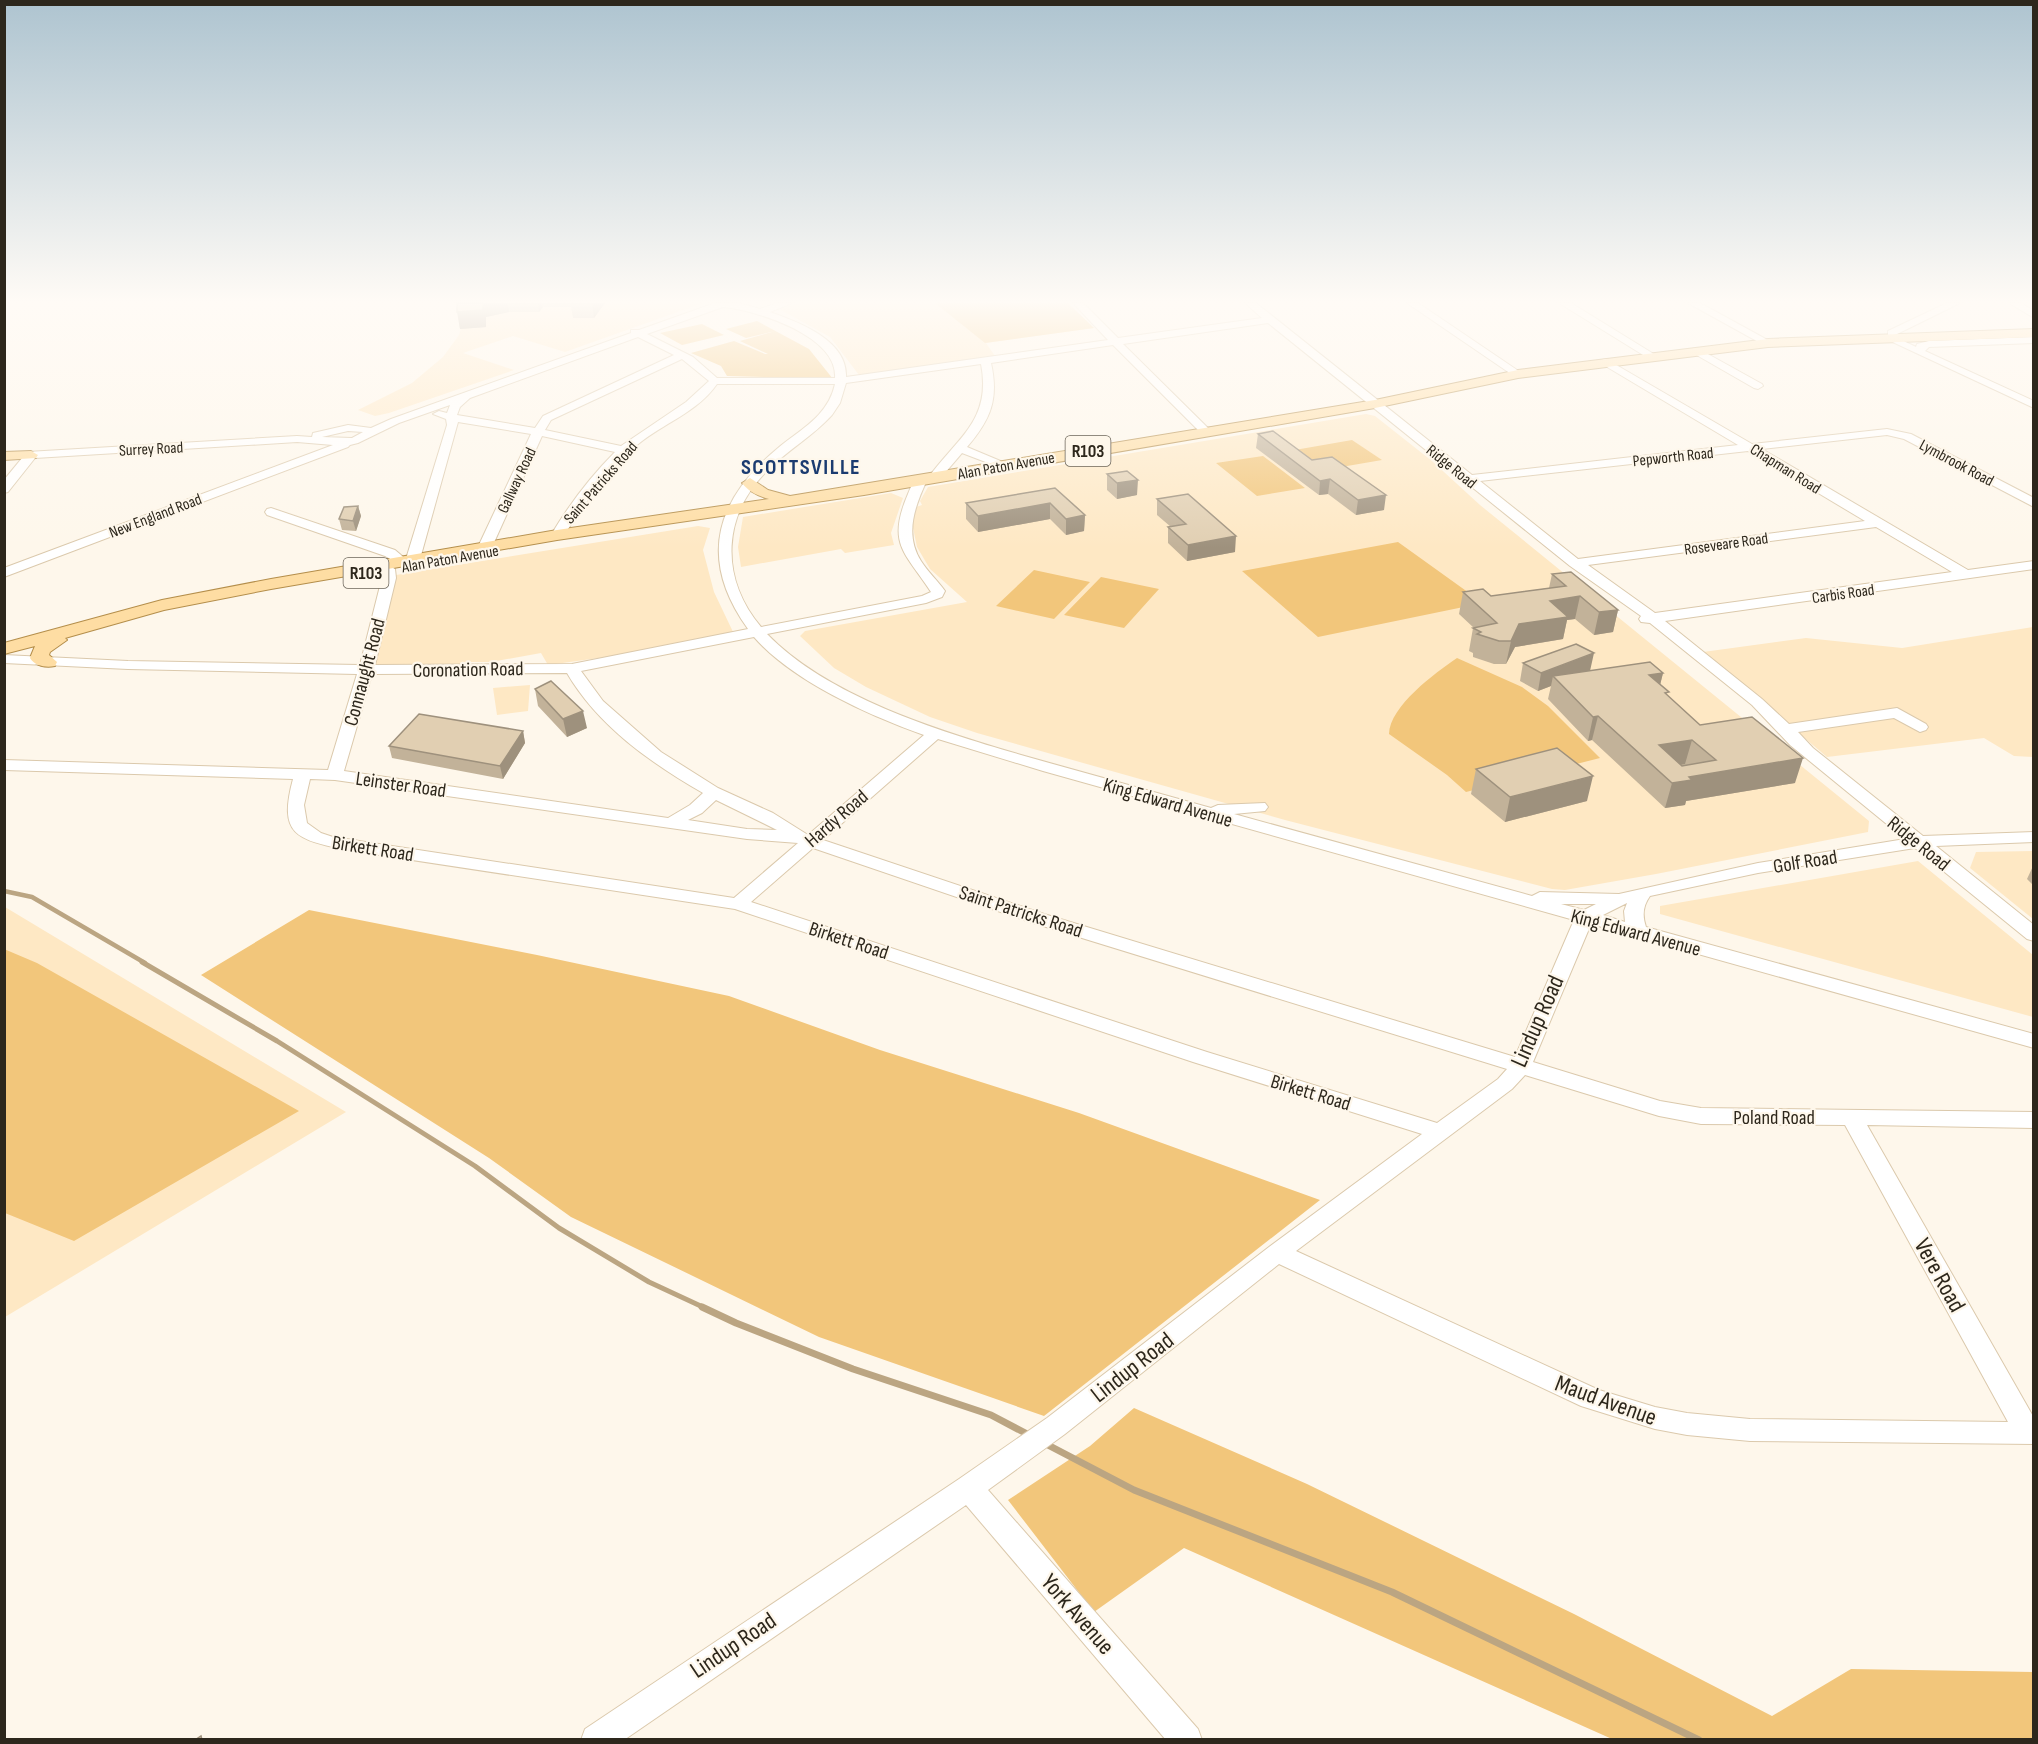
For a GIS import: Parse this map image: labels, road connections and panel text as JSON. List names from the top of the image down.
{
  "streets": {
    "main road": ["Surrey Road", "R103", "Alan Paton Avenue"],
    "street": [
      "Pepworth Road",
      "Lymbrook Road",
      "Ridge Road",
      "Chapman Road",
      "Gallway Road",
      "Saint Patricks Road",
      "New England Road",
      "Roseveare Road",
      "Carbis Road",
      "Coronation Road",
      "Connaught Road",
      "Leinster Road",
      "King Edward Avenue",
      "Hardy Road",
      "Birkett Road",
      "Golf Road",
      "Lindup Road",
      "Poland Road",
      "Vere Road",
      "Maud Avenue",
      "York Avenue"
    ]
  },
  "crossings": [
    ["Surrey Road", "New England Road"],
    ["Pepworth Road", "Lymbrook Road"],
    ["Pepworth Road", "Ridge Road"],
    ["Pepworth Road", "Chapman Road"],
    ["Alan Paton Avenue", "Ridge Road"],
    ["Alan Paton Avenue", "Gallway Road"],
    ["Alan Paton Avenue", "Saint Patricks Road"],
    ["Alan Paton Avenue", "Coronation Road"],
    ["Alan Paton Avenue", "Connaught Road"],
    ["Alan Paton Avenue", "King Edward Avenue"],
    ["Ridge Road", "Roseveare Road"],
    ["Ridge Road", "Carbis Road"],
    ["Ridge Road", "Golf Road"],
    ["Chapman Road", "Roseveare Road"],
    ["Chapman Road", "Carbis Road"],
    ["Saint Patricks Road", "Coronation Road"],
    ["Saint Patricks Road", "Leinster Road"],
    ["Saint Patricks Road", "Hardy Road"],
    ["Saint Patricks Road", "Lindup Road"],
    ["Saint Patricks Road", "Poland Road"],
    ["Coronation Road", "Connaught Road"],
    ["Coronation Road", "King Edward Avenue"],
    ["Connaught Road", "Leinster Road"],
    ["Leinster Road", "Hardy Road"],
    ["Leinster Road", "Birkett Road"],
    ["King Edward Avenue", "Hardy Road"],
    ["King Edward Avenue", "Golf Road"],
    ["King Edward Avenue", "Lindup Road"],
    ["Hardy Road", "Birkett Road"],
    ["Birkett Road", "Lindup Road"],
    ["Golf Road", "Lindup Road"],
    ["Lindup Road", "Poland Road"],
    ["Lindup Road", "Maud Avenue"],
    ["Lindup Road", "York Avenue"],
    ["Poland Road", "Vere Road"],
    ["Vere Road", "Maud Avenue"]
  ],
  "districts": ["SCOTTSVILLE"]
}
